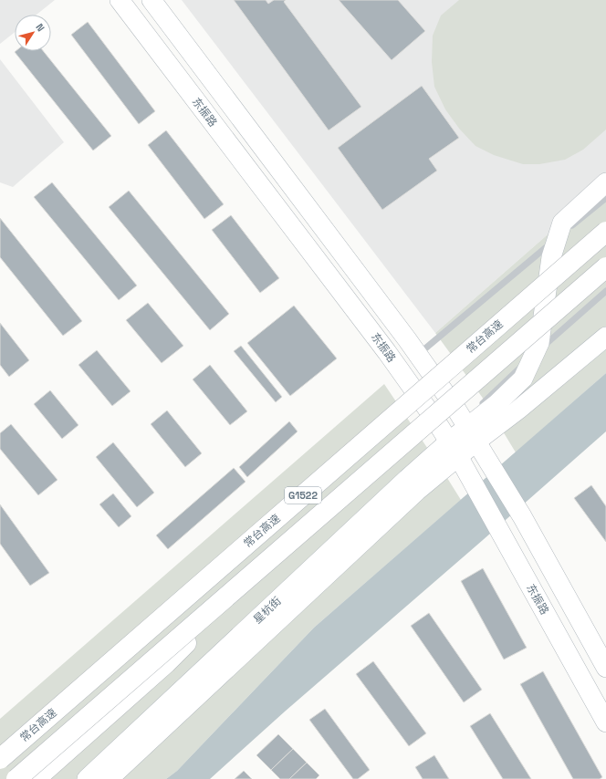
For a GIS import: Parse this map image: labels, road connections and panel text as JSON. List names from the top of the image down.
{
  "streets": {
    "highway": ["常台高速", "G1522"],
    "main road": ["东振路", "星杭街"]
  },
  "crossings": [
    ["东振路", "星杭街"]
  ],
  "north": "top right"
}
